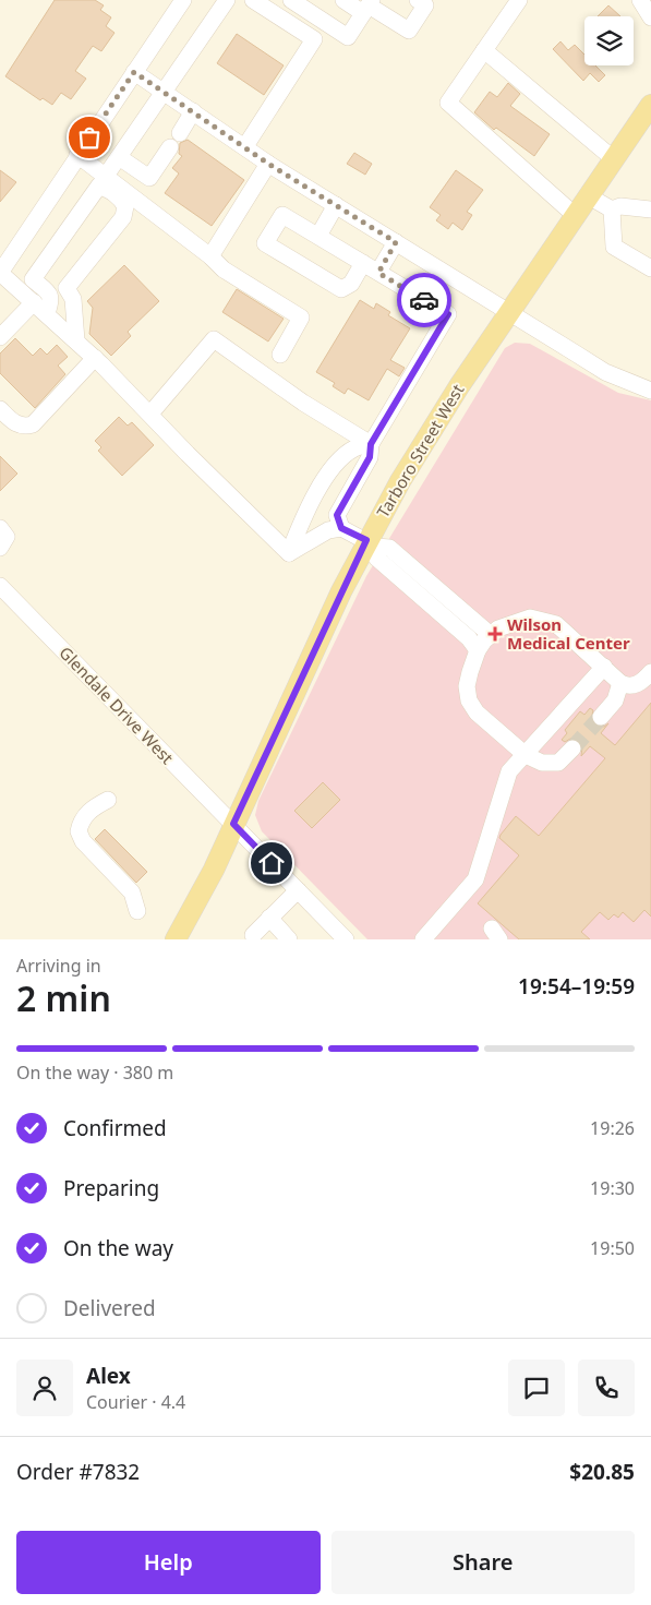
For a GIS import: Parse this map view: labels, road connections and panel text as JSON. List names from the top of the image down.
{
  "streets": {
    "main road": ["Tarboro Street West"],
    "street": ["Glendale Drive West"]
  },
  "crossings": [
    ["Tarboro Street West", "Glendale Drive West"]
  ],
  "places": {
    "health": ["Wilson Medical Center"]
  },
  "page": {
    "heading": ["2 min", "Arriving in", "19:54–19:59"],
    "panel": [
      "Alex",
      "Courier · 4.4",
      "Order #7832",
      "$20.85"
    ],
    "bar": "On the way · 380 m",
    "list": [
      ["Confirmed", "19:26"],
      ["Preparing", "19:30"],
      ["On the way", "19:50"],
      "Delivered"
    ],
    "buttons": ["Help", "Share"]
  }
}
